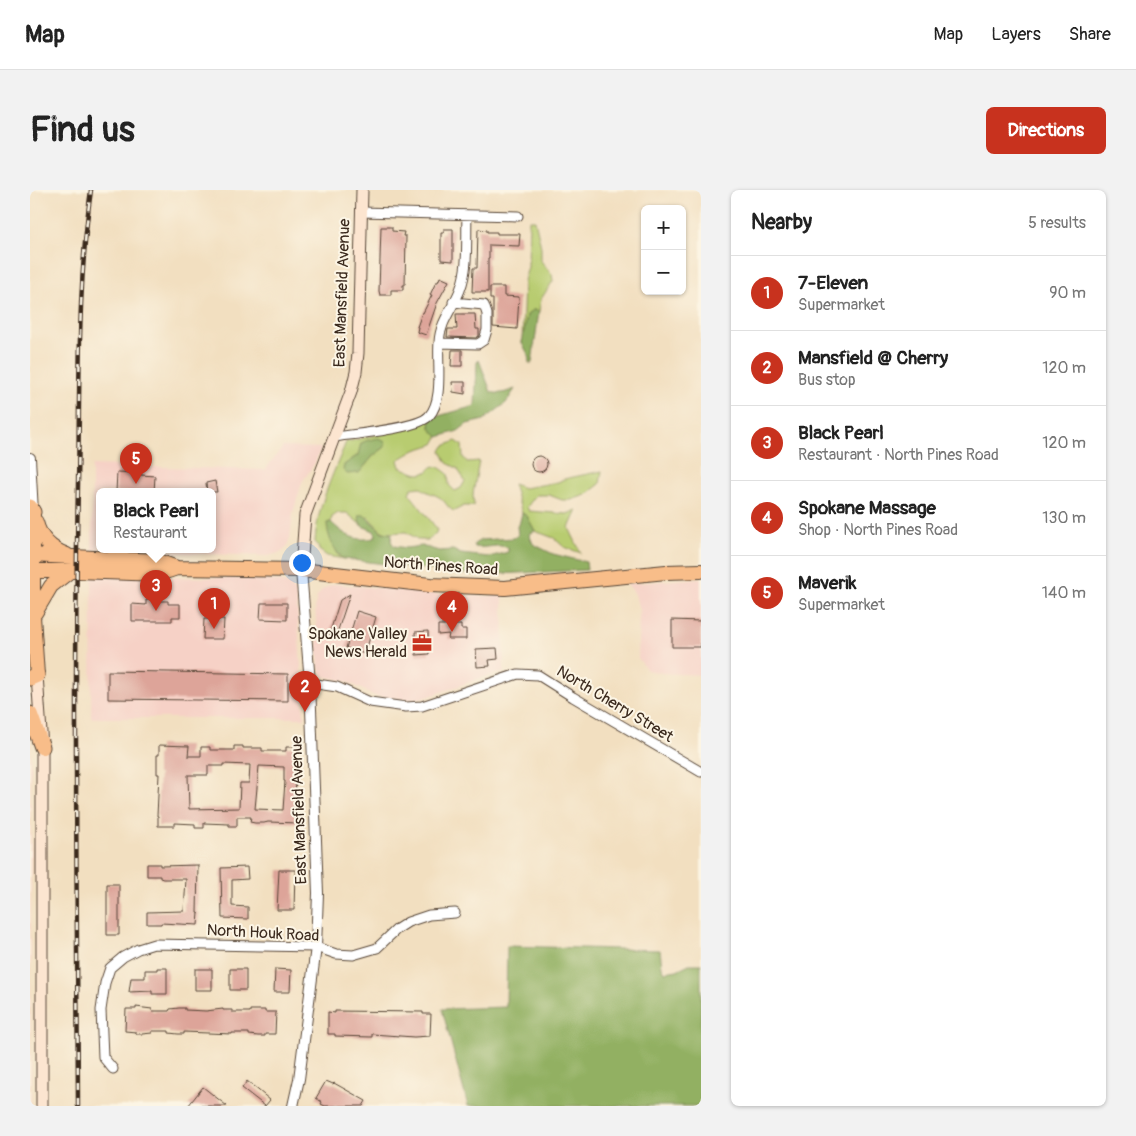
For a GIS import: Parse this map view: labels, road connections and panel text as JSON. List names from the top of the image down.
{
  "streets": {
    "main road": ["East Mansfield Avenue", "North Pines Road"],
    "street": ["North Cherry Street", "North Houk Road"]
  },
  "crossings": [
    ["East Mansfield Avenue", "North Pines Road"],
    ["East Mansfield Avenue", "North Cherry Street"],
    ["East Mansfield Avenue", "North Houk Road"]
  ],
  "places": {
    "office": ["Spokane Valley News Herald"]
  },
  "page": {
    "header": "Map",
    "nav": ["Map", "Layers", "Share"],
    "buttons": "Directions",
    "title": "Find us",
    "heading": ["Nearby", "5 results"],
    "map_buttons": ["+", "−"],
    "list": [
      {
        "mark": "1",
        "name": "7-Eleven",
        "note": "Supermarket",
        "value": "90 m"
      },
      {
        "mark": "2",
        "name": "Mansfield @ Cherry",
        "note": "Bus stop",
        "value": "120 m"
      },
      {
        "mark": "3",
        "name": "Black Pearl",
        "note": "Restaurant · North Pines Road",
        "value": "120 m"
      },
      {
        "mark": "4",
        "name": "Spokane Massage",
        "note": "Shop · North Pines Road",
        "value": "130 m"
      },
      {
        "mark": "5",
        "name": "Maverik",
        "note": "Supermarket",
        "value": "140 m"
      }
    ],
    "pins": [
      "5",
      "3",
      "1",
      "4",
      "2"
    ],
    "popup": ["Black Pearl", "Restaurant"]
  }
}
